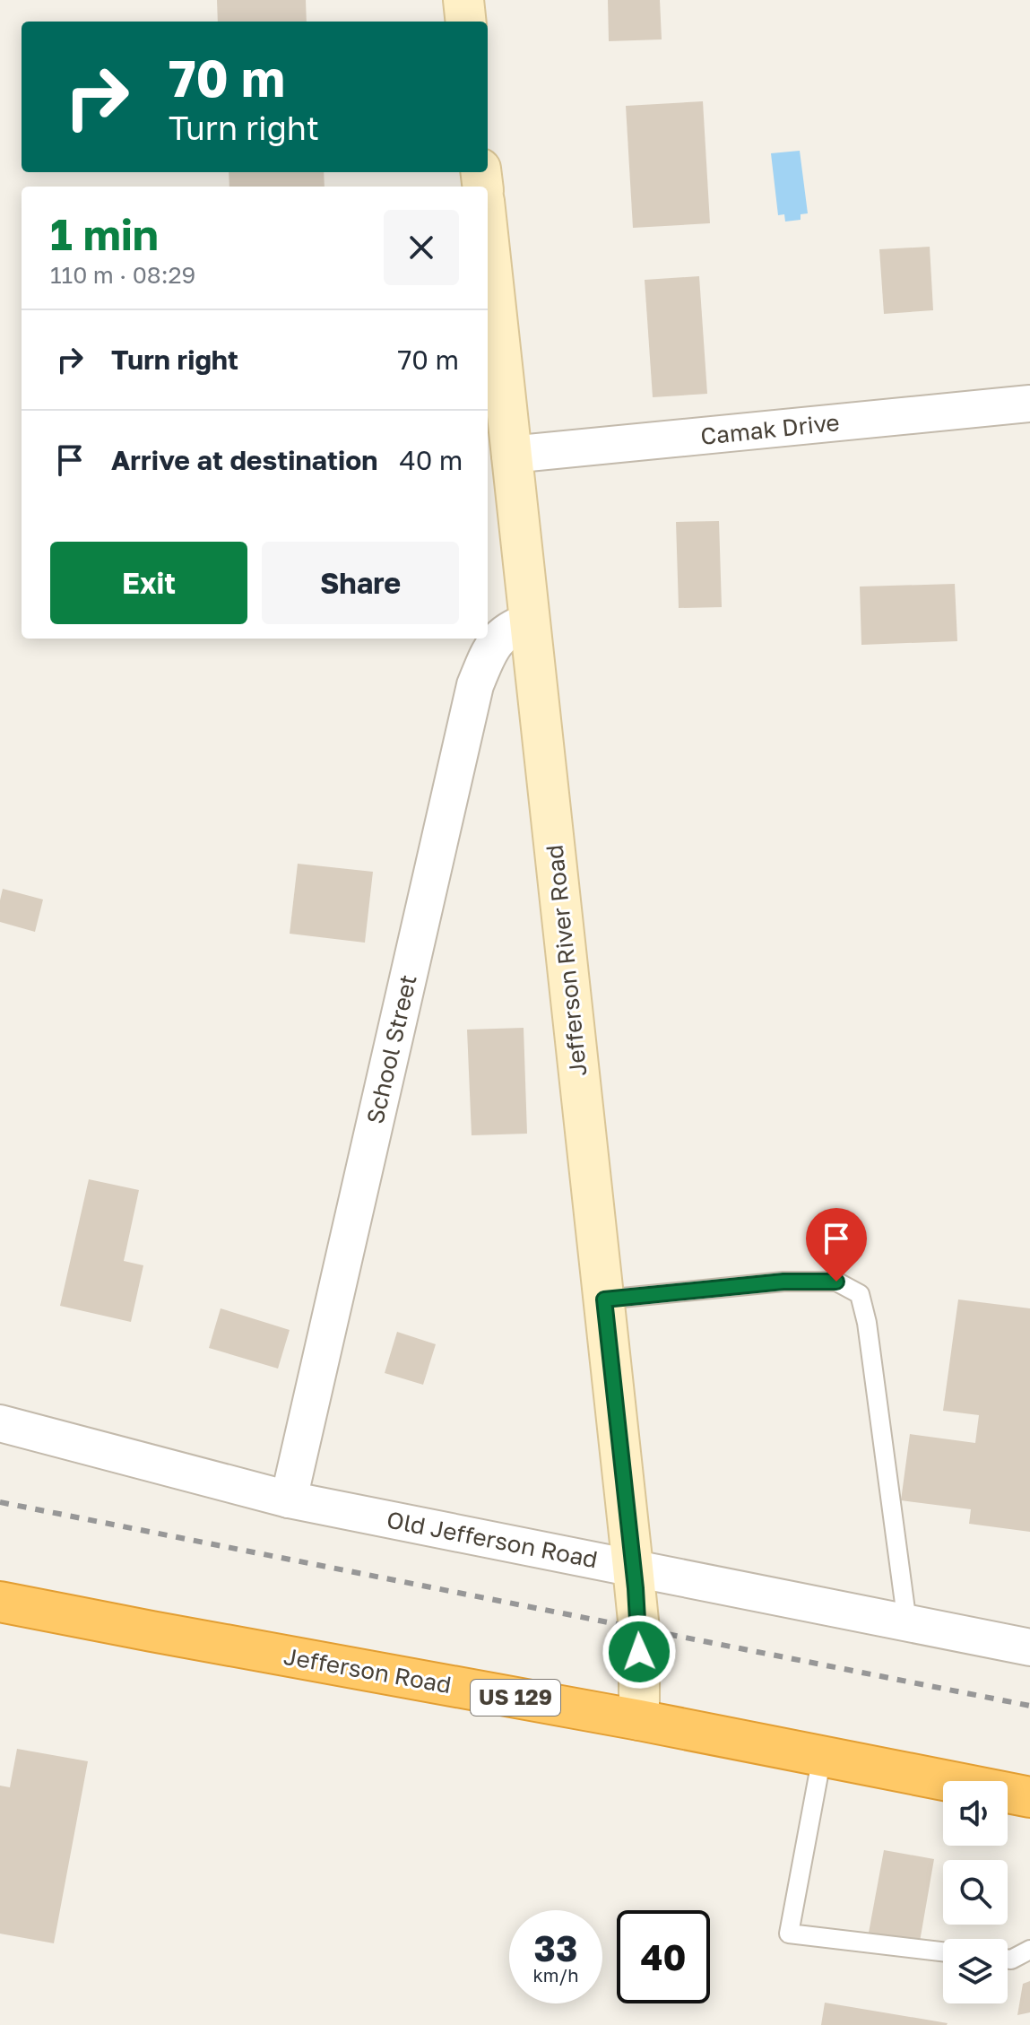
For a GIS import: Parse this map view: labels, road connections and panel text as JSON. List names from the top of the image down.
{
  "streets": {
    "highway": ["Jefferson Road", "US 129"],
    "street": [
      "Camak Drive",
      "Jefferson River Road",
      "School Street",
      "Old Jefferson Road"
    ]
  },
  "crossings": [
    ["Camak Drive", "Jefferson River Road"],
    ["Jefferson River Road", "School Street"],
    ["Jefferson River Road", "Old Jefferson Road"],
    ["Jefferson River Road", "Jefferson Road"],
    ["School Street", "Old Jefferson Road"]
  ],
  "page": {
    "turn": ["70 m", "Turn right"],
    "heading": ["1 min", "110 m · 08:29"],
    "list": [
      {
        "name": "Turn right",
        "value": "70 m"
      },
      {
        "name": "Arrive at destination",
        "value": "40 m"
      }
    ],
    "buttons": ["Exit", "Share"],
    "speed": "33 km/h",
    "limit": "40"
  }
}
